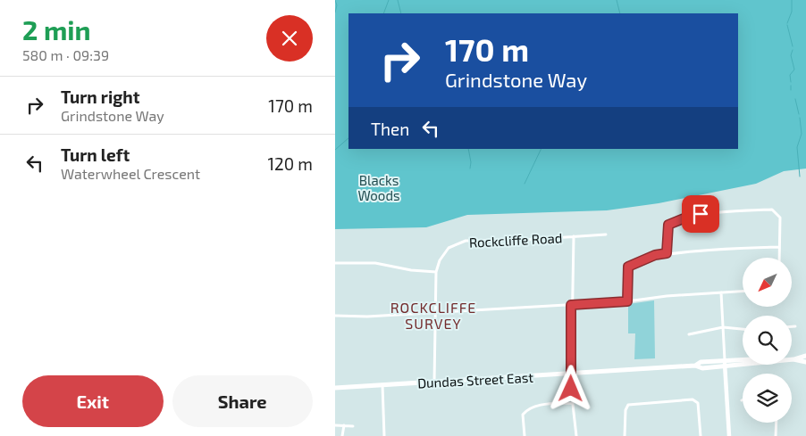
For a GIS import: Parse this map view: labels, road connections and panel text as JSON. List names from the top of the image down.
{
  "streets": {
    "main road": ["Dundas Street East"],
    "street": ["Rockcliffe Road"]
  },
  "districts": ["ROCKCLIFFE SURVEY"],
  "parks": ["Blacks Woods"],
  "north": "bottom left",
  "page": {
    "heading": ["2 min", "580 m · 09:39"],
    "turn": ["170 m", "Grindstone Way"],
    "list": [
      {
        "name": "Turn right",
        "note": "Grindstone Way",
        "value": "170 m"
      },
      {
        "name": "Turn left",
        "note": "Waterwheel Crescent",
        "value": "120 m"
      }
    ],
    "then": "Then",
    "buttons": ["Exit", "Share"]
  }
}
